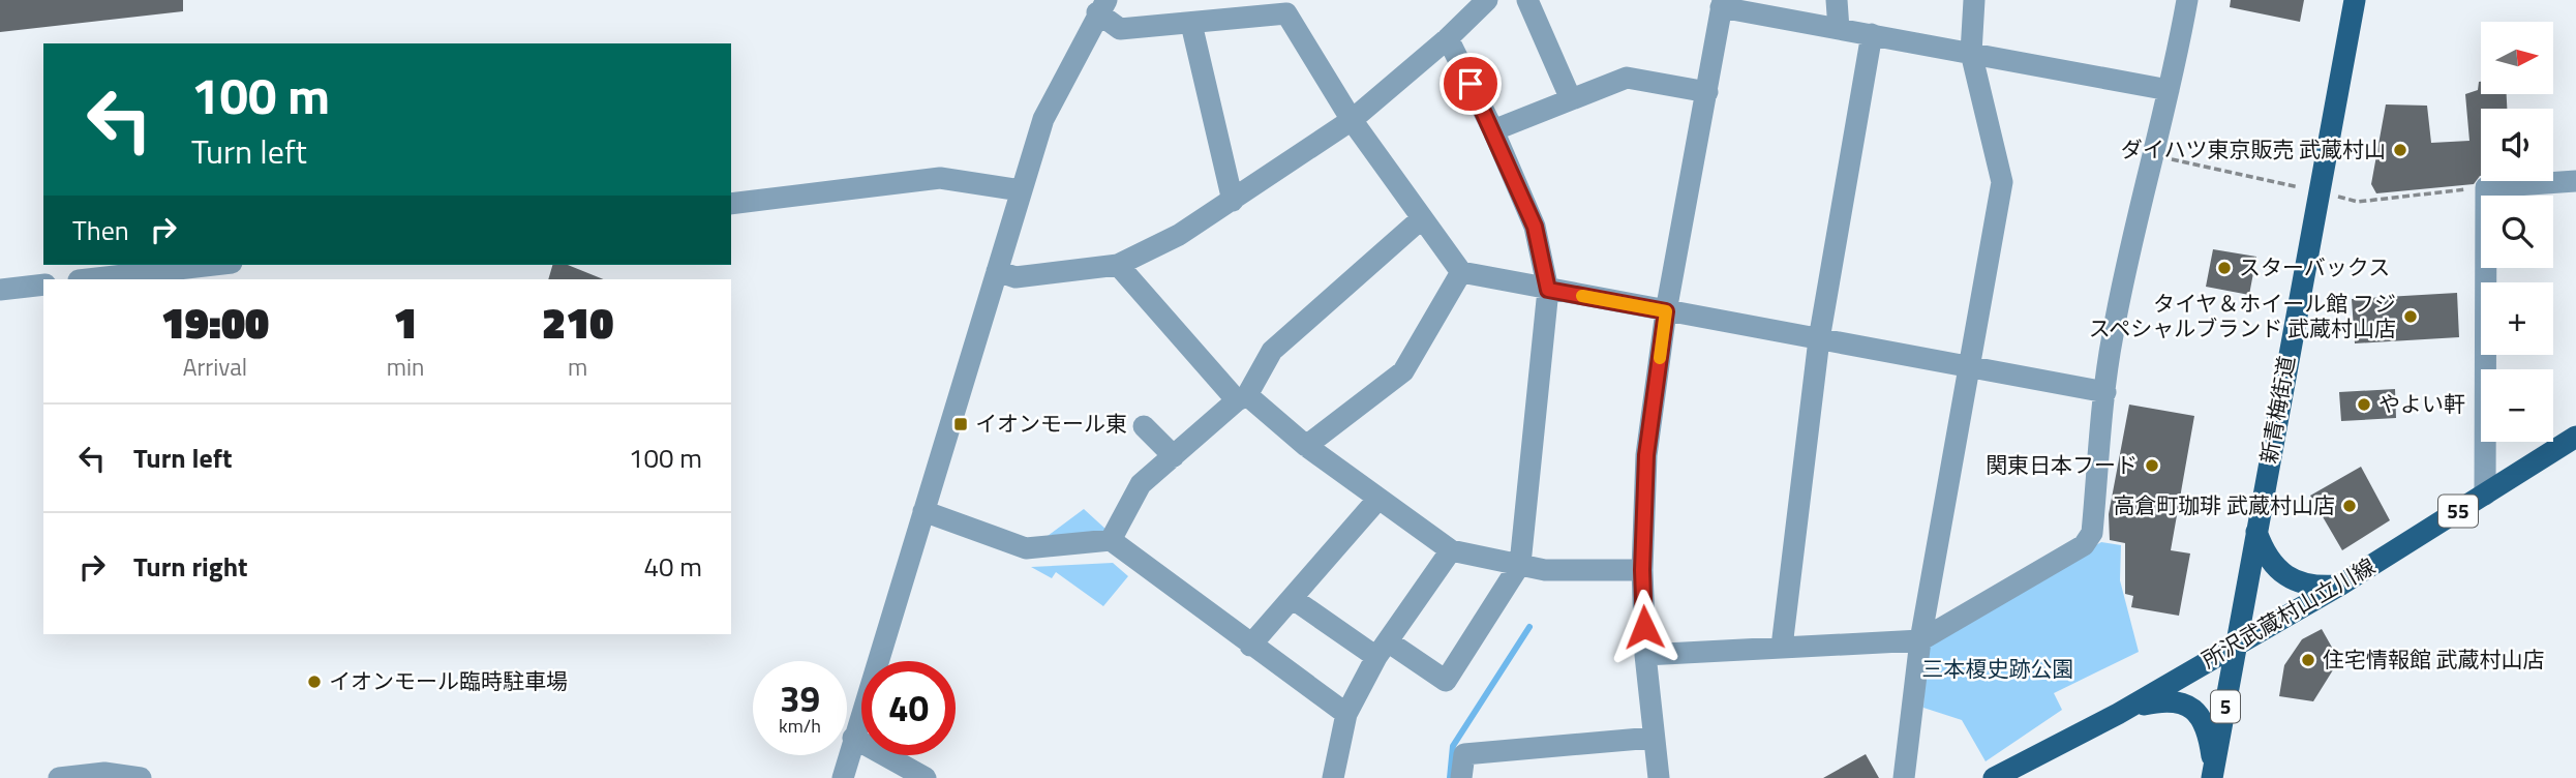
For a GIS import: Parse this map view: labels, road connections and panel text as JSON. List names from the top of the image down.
{
  "streets": {
    "main road": [
      "新青梅街道",
      "55",
      "所沢武蔵村山立川線",
      "5"
    ]
  },
  "crossings": [
    ["新青梅街道", "所沢武蔵村山立川線"]
  ],
  "parks": ["三本榎史跡公園"],
  "places": {
    "other": [
      "ダイハツ東京販売 武蔵村山",
      "スターバックス",
      "タイヤ＆ホイール館 フジ スペシャルブランド 武蔵村山店",
      "やよい軒",
      "関東日本フード",
      "高倉町珈琲 武蔵村山店",
      "住宅情報館 武蔵村山店",
      "イオンモール臨時駐車場"
    ],
    "transit": ["イオンモール東"]
  },
  "north": "right",
  "page": {
    "map_buttons": ["+", "−"],
    "turn": ["100 m", "Turn left"],
    "then": "Then",
    "eta": [
      "19:00",
      "Arrival",
      "1",
      "min",
      "210",
      "m"
    ],
    "list": [
      {
        "name": "Turn left",
        "value": "100 m"
      },
      {
        "name": "Turn right",
        "value": "40 m"
      }
    ],
    "speed": "39 km/h",
    "limit": "40"
  }
}
